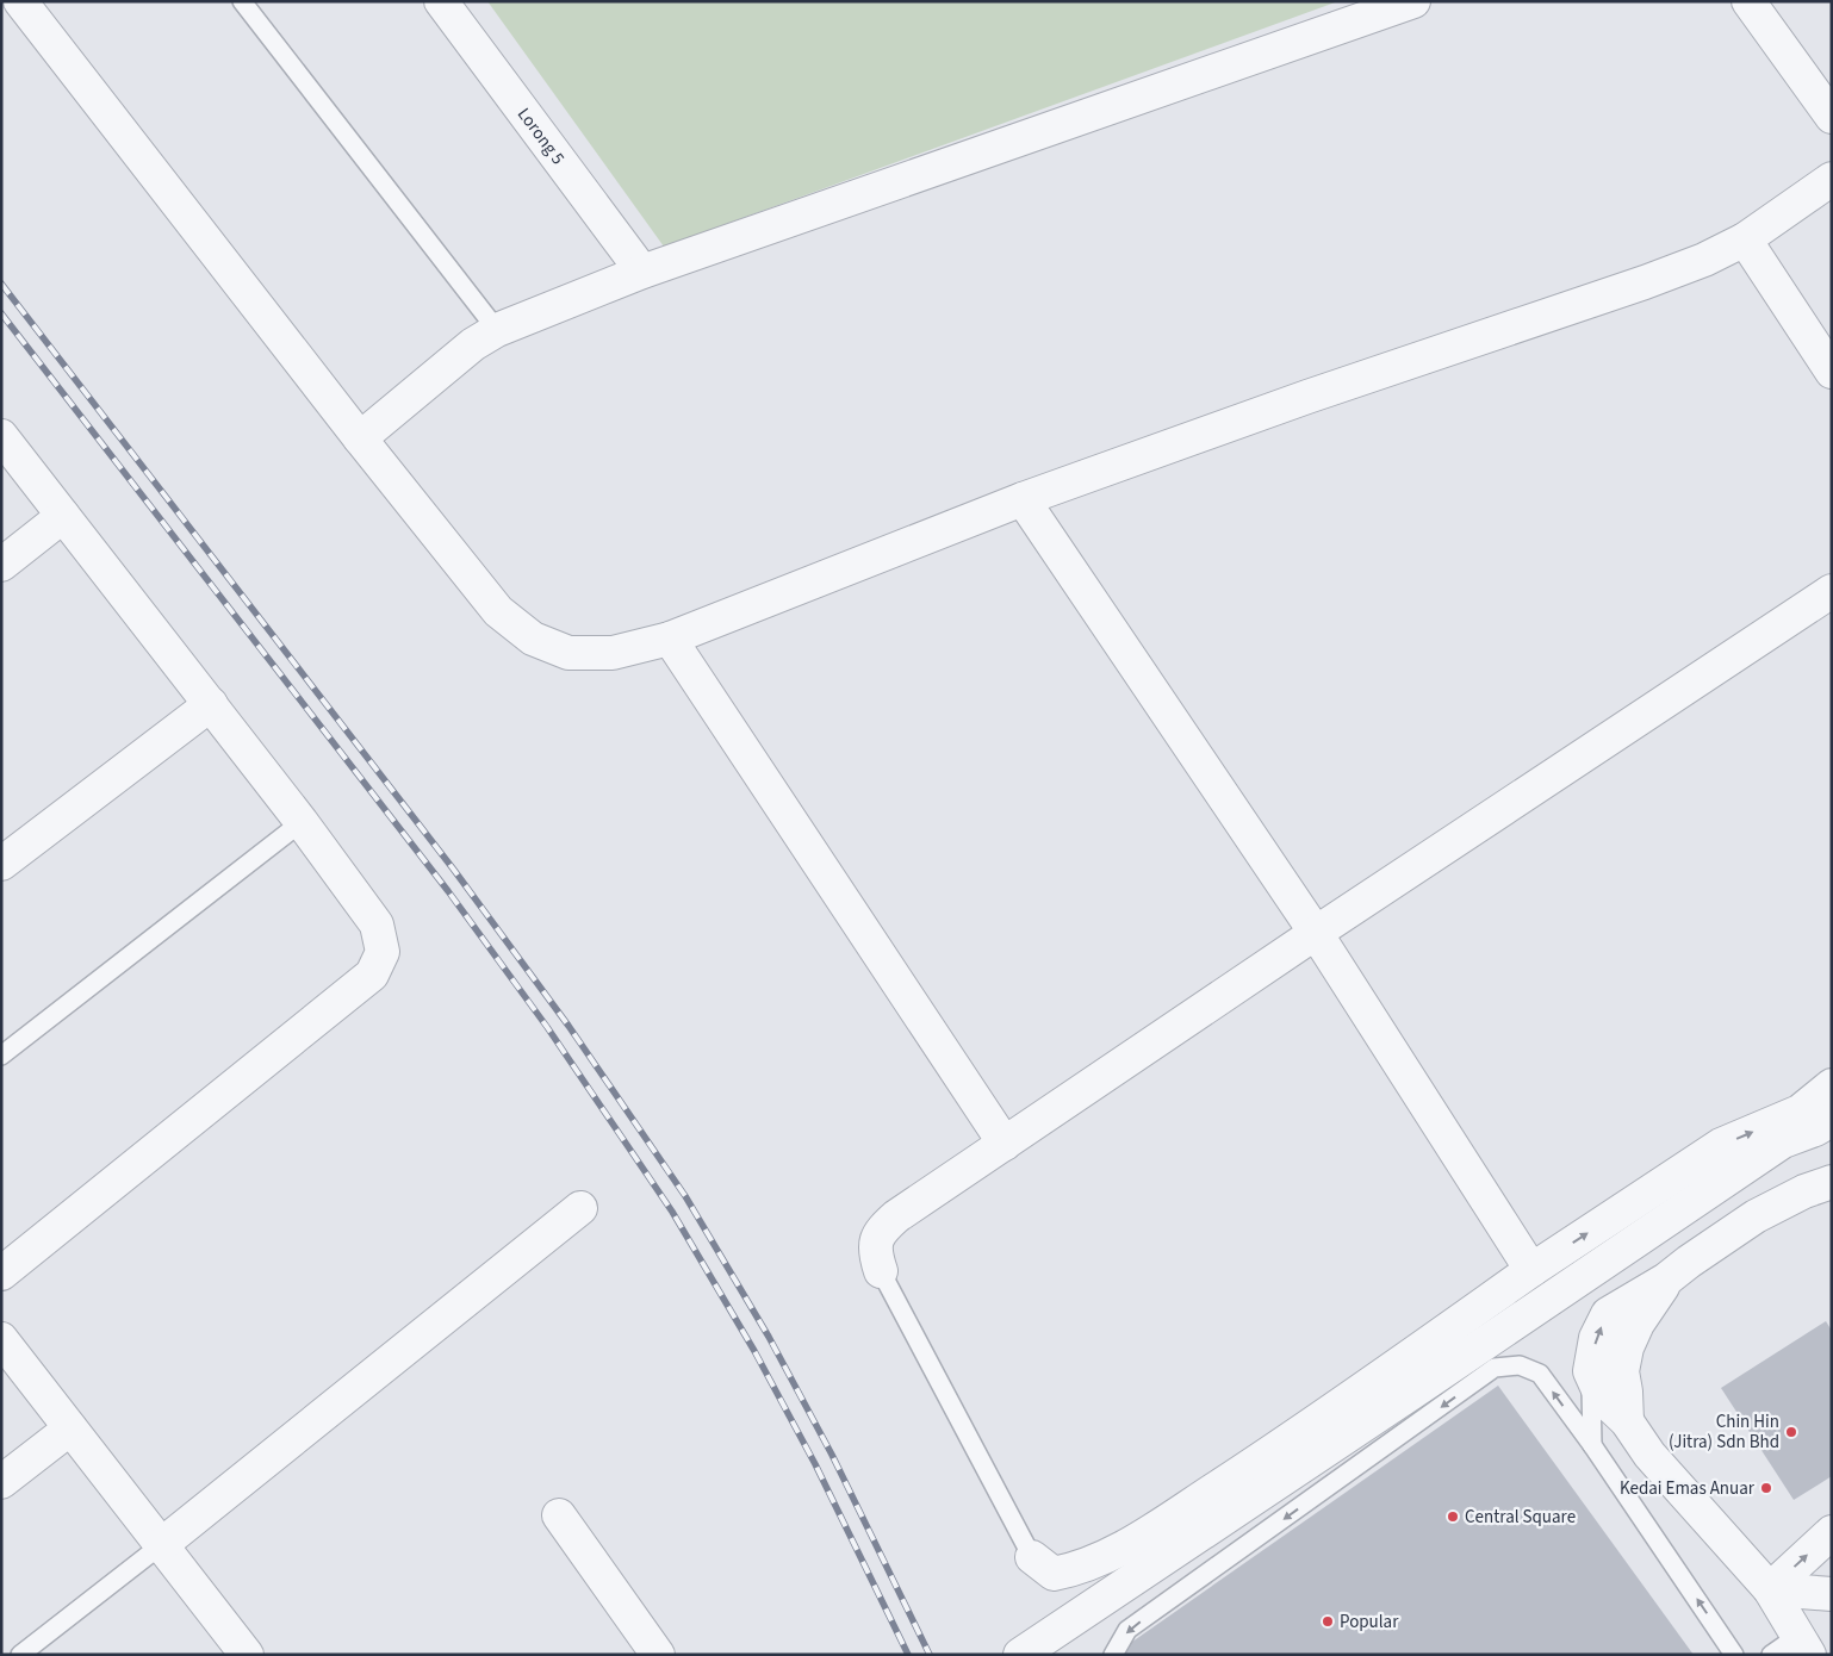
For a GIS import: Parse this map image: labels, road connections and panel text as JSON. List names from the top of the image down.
{
  "streets": {
    "street": ["Lorong 5"]
  },
  "places": [
    "Chin Hin (Jitra) Sdn Bhd",
    "Kedai Emas Anuar",
    "Central Square",
    "Popular"
  ]
}
